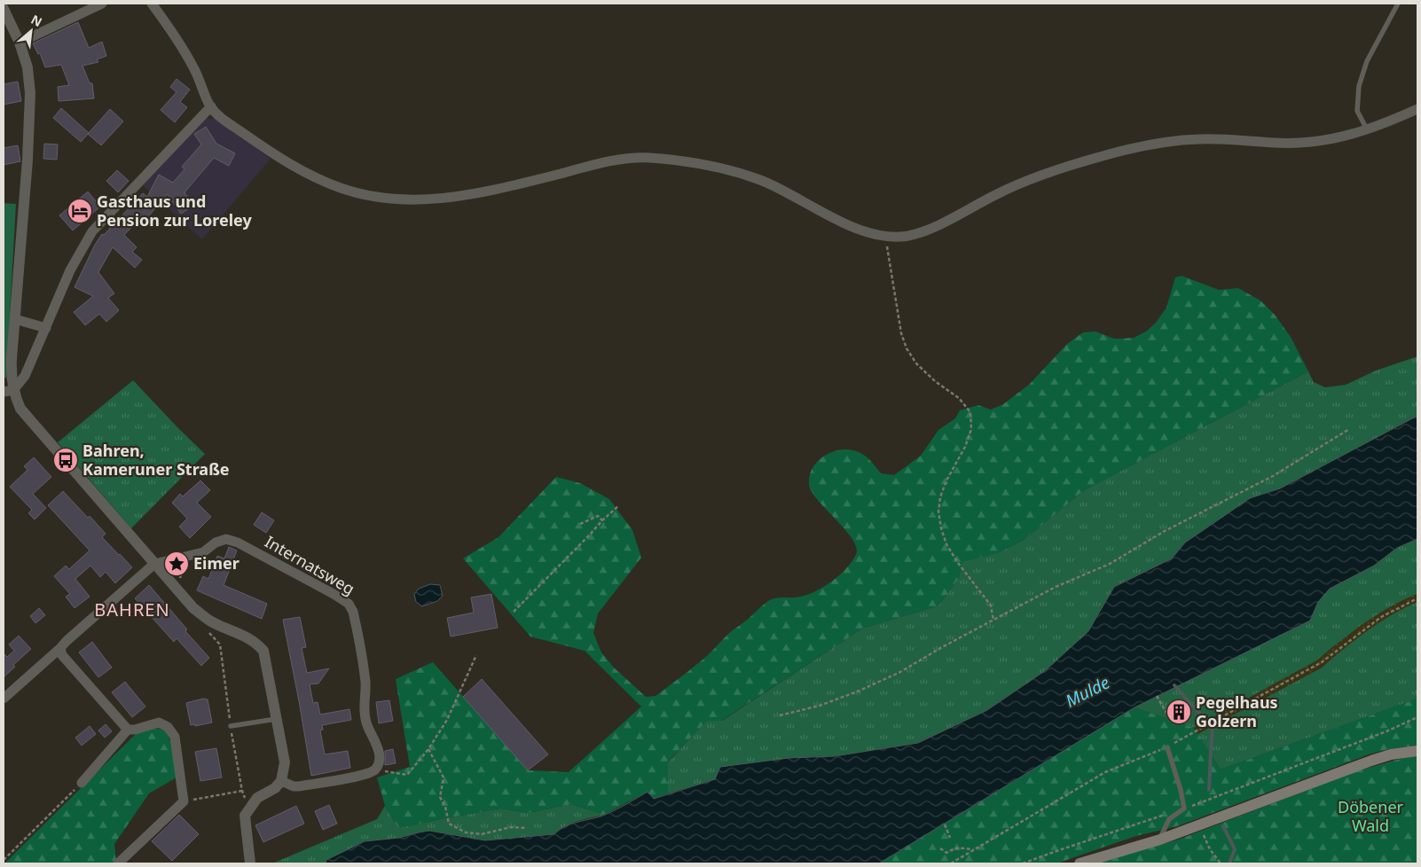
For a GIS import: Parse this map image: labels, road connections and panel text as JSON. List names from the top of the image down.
{
  "streets": {
    "street": ["Internatsweg"]
  },
  "districts": ["BAHREN"],
  "water": ["Mulde"],
  "parks": ["Döbener Wald"],
  "places": {
    "hotel": ["Gasthaus und Pension zur Loreley"],
    "bus stop": ["Bahren, Kameruner Straße"],
    "place": ["Eimer"],
    "building": ["Pegelhaus Golzern"]
  },
  "north": "top right"
}
